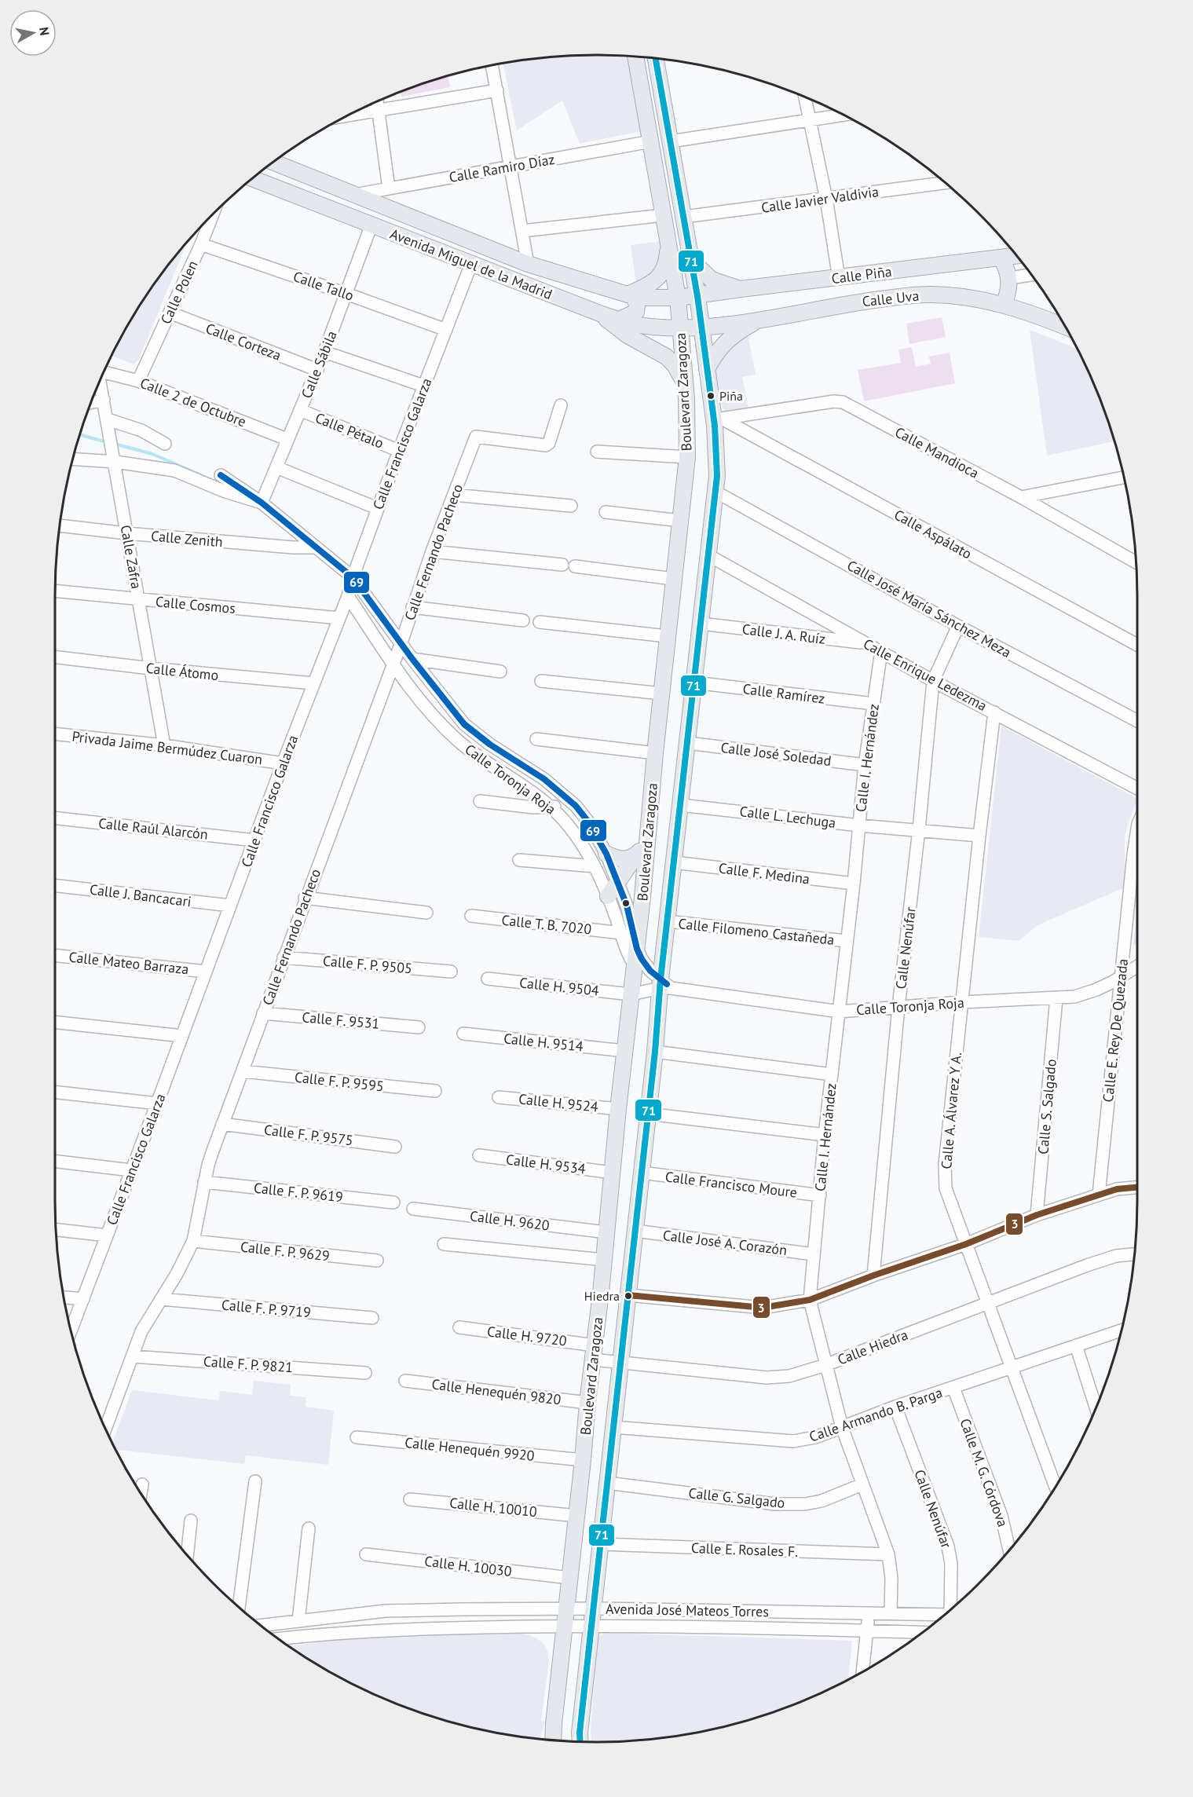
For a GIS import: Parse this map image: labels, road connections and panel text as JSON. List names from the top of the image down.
{
  "streets": {
    "main road": [
      "Avenida Miguel de la Madrid",
      "Calle Piña",
      "Calle Uva",
      "Boulevard Zaragoza"
    ],
    "street": [
      "Calle Ramiro Díaz",
      "Calle Javier Valdivia",
      "Calle Tallo",
      "Calle Polen",
      "Calle Corteza",
      "Calle Sábila",
      "Calle 2 de Octubre",
      "Calle Pétalo",
      "Calle Francisco Galarza",
      "Calle Mandioca",
      "Calle Aspálato",
      "Calle Zenith",
      "Calle Fernando Pacheco",
      "Calle Zafra",
      "Calle Cosmos",
      "Calle José María Sánchez Meza",
      "Calle J. A. Ruíz",
      "Calle Átomo",
      "Calle Enrique Ledezma",
      "Calle Ramírez",
      "Privada Jaime Bermúdez Cuaron",
      "Calle José Soledad",
      "Calle I. Hernández",
      "Calle Toronja Roja",
      "Calle L. Lechuga",
      "Calle Raúl Alarcón",
      "Calle F. Medina",
      "Calle J. Bancacari",
      "Calle T. B. 7020",
      "Calle Filomeno Castañeda",
      "Calle Nenúfar",
      "Calle Mateo Barraza",
      "Calle F. P. 9505",
      "Calle H. 9504",
      "Calle F. 9531",
      "Calle E. Rey De Quezada",
      "Calle H. 9514",
      "Calle F. P. 9595",
      "Calle H. 9524",
      "Calle S. Salgado",
      "Calle A. Álvarez Y A.",
      "Calle F. P. 9575",
      "Calle H. 9534",
      "Calle Francisco Moure",
      "Calle F. P. 9619",
      "Calle H. 9620",
      "Calle José A. Corazón",
      "Calle F. P. 9629",
      "Calle F. P. 9719",
      "Calle H. 9720",
      "Calle Hiedra",
      "Calle F. P. 9821",
      "Calle Henequén 9820",
      "Calle Armando B. Parga",
      "Calle Henequén 9920",
      "Calle M. G. Córdova",
      "Calle G. Salgado",
      "Calle H. 10010",
      "Calle E. Rosales F.",
      "Calle H. 10030",
      "Avenida José Mateos Torres"
    ]
  },
  "crossings": [
    ["Calle Ramiro Díaz", "Avenida Miguel de la Madrid"],
    ["Calle Ramiro Díaz", "Boulevard Zaragoza"],
    ["Calle Javier Valdivia", "Boulevard Zaragoza"],
    ["Avenida Miguel de la Madrid", "Calle Piña"],
    ["Avenida Miguel de la Madrid", "Calle Uva"],
    ["Avenida Miguel de la Madrid", "Calle Sábila"],
    ["Avenida Miguel de la Madrid", "Boulevard Zaragoza"],
    ["Avenida Miguel de la Madrid", "Calle Francisco Galarza"],
    ["Calle Piña", "Boulevard Zaragoza"],
    ["Calle Tallo", "Calle Polen"],
    ["Calle Tallo", "Calle Sábila"],
    ["Calle Tallo", "Calle Francisco Galarza"],
    ["Calle Polen", "Calle Corteza"],
    ["Calle Polen", "Calle 2 de Octubre"],
    ["Calle Uva", "Boulevard Zaragoza"],
    ["Calle Corteza", "Calle Sábila"],
    ["Calle Sábila", "Calle 2 de Octubre"],
    ["Calle Sábila", "Calle Pétalo"],
    ["Calle Sábila", "Calle Toronja Roja"],
    ["Boulevard Zaragoza", "Calle Mandioca"],
    ["Boulevard Zaragoza", "Calle Aspálato"],
    ["Boulevard Zaragoza", "Calle José María Sánchez Meza"],
    ["Boulevard Zaragoza", "Calle J. A. Ruíz"],
    ["Boulevard Zaragoza", "Calle Enrique Ledezma"],
    ["Boulevard Zaragoza", "Calle Ramírez"],
    ["Boulevard Zaragoza", "Calle José Soledad"],
    ["Boulevard Zaragoza", "Calle Toronja Roja"],
    ["Boulevard Zaragoza", "Calle L. Lechuga"],
    ["Boulevard Zaragoza", "Calle F. Medina"],
    ["Boulevard Zaragoza", "Calle Filomeno Castañeda"],
    ["Boulevard Zaragoza", "Calle H. 9504"],
    ["Boulevard Zaragoza", "Calle H. 9514"],
    ["Boulevard Zaragoza", "Calle H. 9524"],
    ["Boulevard Zaragoza", "Calle H. 9534"],
    ["Boulevard Zaragoza", "Calle Francisco Moure"],
    ["Boulevard Zaragoza", "Calle H. 9620"],
    ["Boulevard Zaragoza", "Calle José A. Corazón"],
    ["Boulevard Zaragoza", "Calle H. 9720"],
    ["Boulevard Zaragoza", "Calle Hiedra"],
    ["Boulevard Zaragoza", "Calle Henequén 9820"],
    ["Boulevard Zaragoza", "Calle Armando B. Parga"],
    ["Boulevard Zaragoza", "Calle Henequén 9920"],
    ["Boulevard Zaragoza", "Calle G. Salgado"],
    ["Boulevard Zaragoza", "Calle H. 10010"],
    ["Boulevard Zaragoza", "Calle E. Rosales F."],
    ["Boulevard Zaragoza", "Calle H. 10030"],
    ["Boulevard Zaragoza", "Avenida José Mateos Torres"],
    ["Calle Pétalo", "Calle Francisco Galarza"],
    ["Calle Francisco Galarza", "Calle Cosmos"],
    ["Calle Francisco Galarza", "Calle Átomo"],
    ["Calle Francisco Galarza", "Privada Jaime Bermúdez Cuaron"],
    ["Calle Francisco Galarza", "Calle Toronja Roja"],
    ["Calle Francisco Galarza", "Calle Raúl Alarcón"],
    ["Calle Francisco Galarza", "Calle J. Bancacari"],
    ["Calle Francisco Galarza", "Calle Mateo Barraza"],
    ["Calle Mandioca", "Calle Aspálato"],
    ["Calle Zenith", "Calle Zafra"],
    ["Calle Zenith", "Calle Toronja Roja"],
    ["Calle Fernando Pacheco", "Calle Toronja Roja"],
    ["Calle Fernando Pacheco", "Calle F. P. 9505"],
    ["Calle Fernando Pacheco", "Calle F. 9531"],
    ["Calle Fernando Pacheco", "Calle F. P. 9595"],
    ["Calle Fernando Pacheco", "Calle F. P. 9575"],
    ["Calle Fernando Pacheco", "Calle F. P. 9619"],
    ["Calle Fernando Pacheco", "Calle F. P. 9629"],
    ["Calle Fernando Pacheco", "Calle F. P. 9719"],
    ["Calle Fernando Pacheco", "Calle F. P. 9821"],
    ["Calle Zafra", "Calle Cosmos"],
    ["Calle Zafra", "Calle Átomo"],
    ["Calle Zafra", "Privada Jaime Bermúdez Cuaron"],
    ["Calle José María Sánchez Meza", "Calle Nenúfar"],
    ["Calle J. A. Ruíz", "Calle Enrique Ledezma"],
    ["Calle Enrique Ledezma", "Calle I. Hernández"],
    ["Calle Enrique Ledezma", "Calle Nenúfar"],
    ["Calle Enrique Ledezma", "Calle A. Álvarez Y A."],
    ["Calle Ramírez", "Calle I. Hernández"],
    ["Calle José Soledad", "Calle I. Hernández"],
    ["Calle I. Hernández", "Calle Toronja Roja"],
    ["Calle I. Hernández", "Calle L. Lechuga"],
    ["Calle I. Hernández", "Calle F. Medina"],
    ["Calle I. Hernández", "Calle Filomeno Castañeda"],
    ["Calle I. Hernández", "Calle Francisco Moure"],
    ["Calle I. Hernández", "Calle José A. Corazón"],
    ["Calle I. Hernández", "Calle Hiedra"],
    ["Calle I. Hernández", "Calle Armando B. Parga"],
    ["Calle I. Hernández", "Calle G. Salgado"],
    ["Calle I. Hernández", "Calle E. Rosales F."],
    ["Calle I. Hernández", "Avenida José Mateos Torres"],
    ["Calle Toronja Roja", "Calle T. B. 7020"],
    ["Calle Toronja Roja", "Calle Nenúfar"],
    ["Calle Toronja Roja", "Calle H. 9504"],
    ["Calle Toronja Roja", "Calle E. Rey De Quezada"],
    ["Calle Toronja Roja", "Calle S. Salgado"],
    ["Calle Toronja Roja", "Calle A. Álvarez Y A."],
    ["Calle L. Lechuga", "Calle Nenúfar"],
    ["Calle L. Lechuga", "Calle A. Álvarez Y A."],
    ["Calle Nenúfar", "Calle Armando B. Parga"],
    ["Calle A. Álvarez Y A.", "Calle Hiedra"],
    ["Calle A. Álvarez Y A.", "Calle Armando B. Parga"],
    ["Calle H. 9720", "Calle Hiedra"],
    ["Calle Armando B. Parga", "Calle M. G. Córdova"]
  ],
  "places": ["Piña", "Hiedra"],
  "lines": ["transit line 71", "transit line 69", "transit line 3"],
  "north": "right"
}
